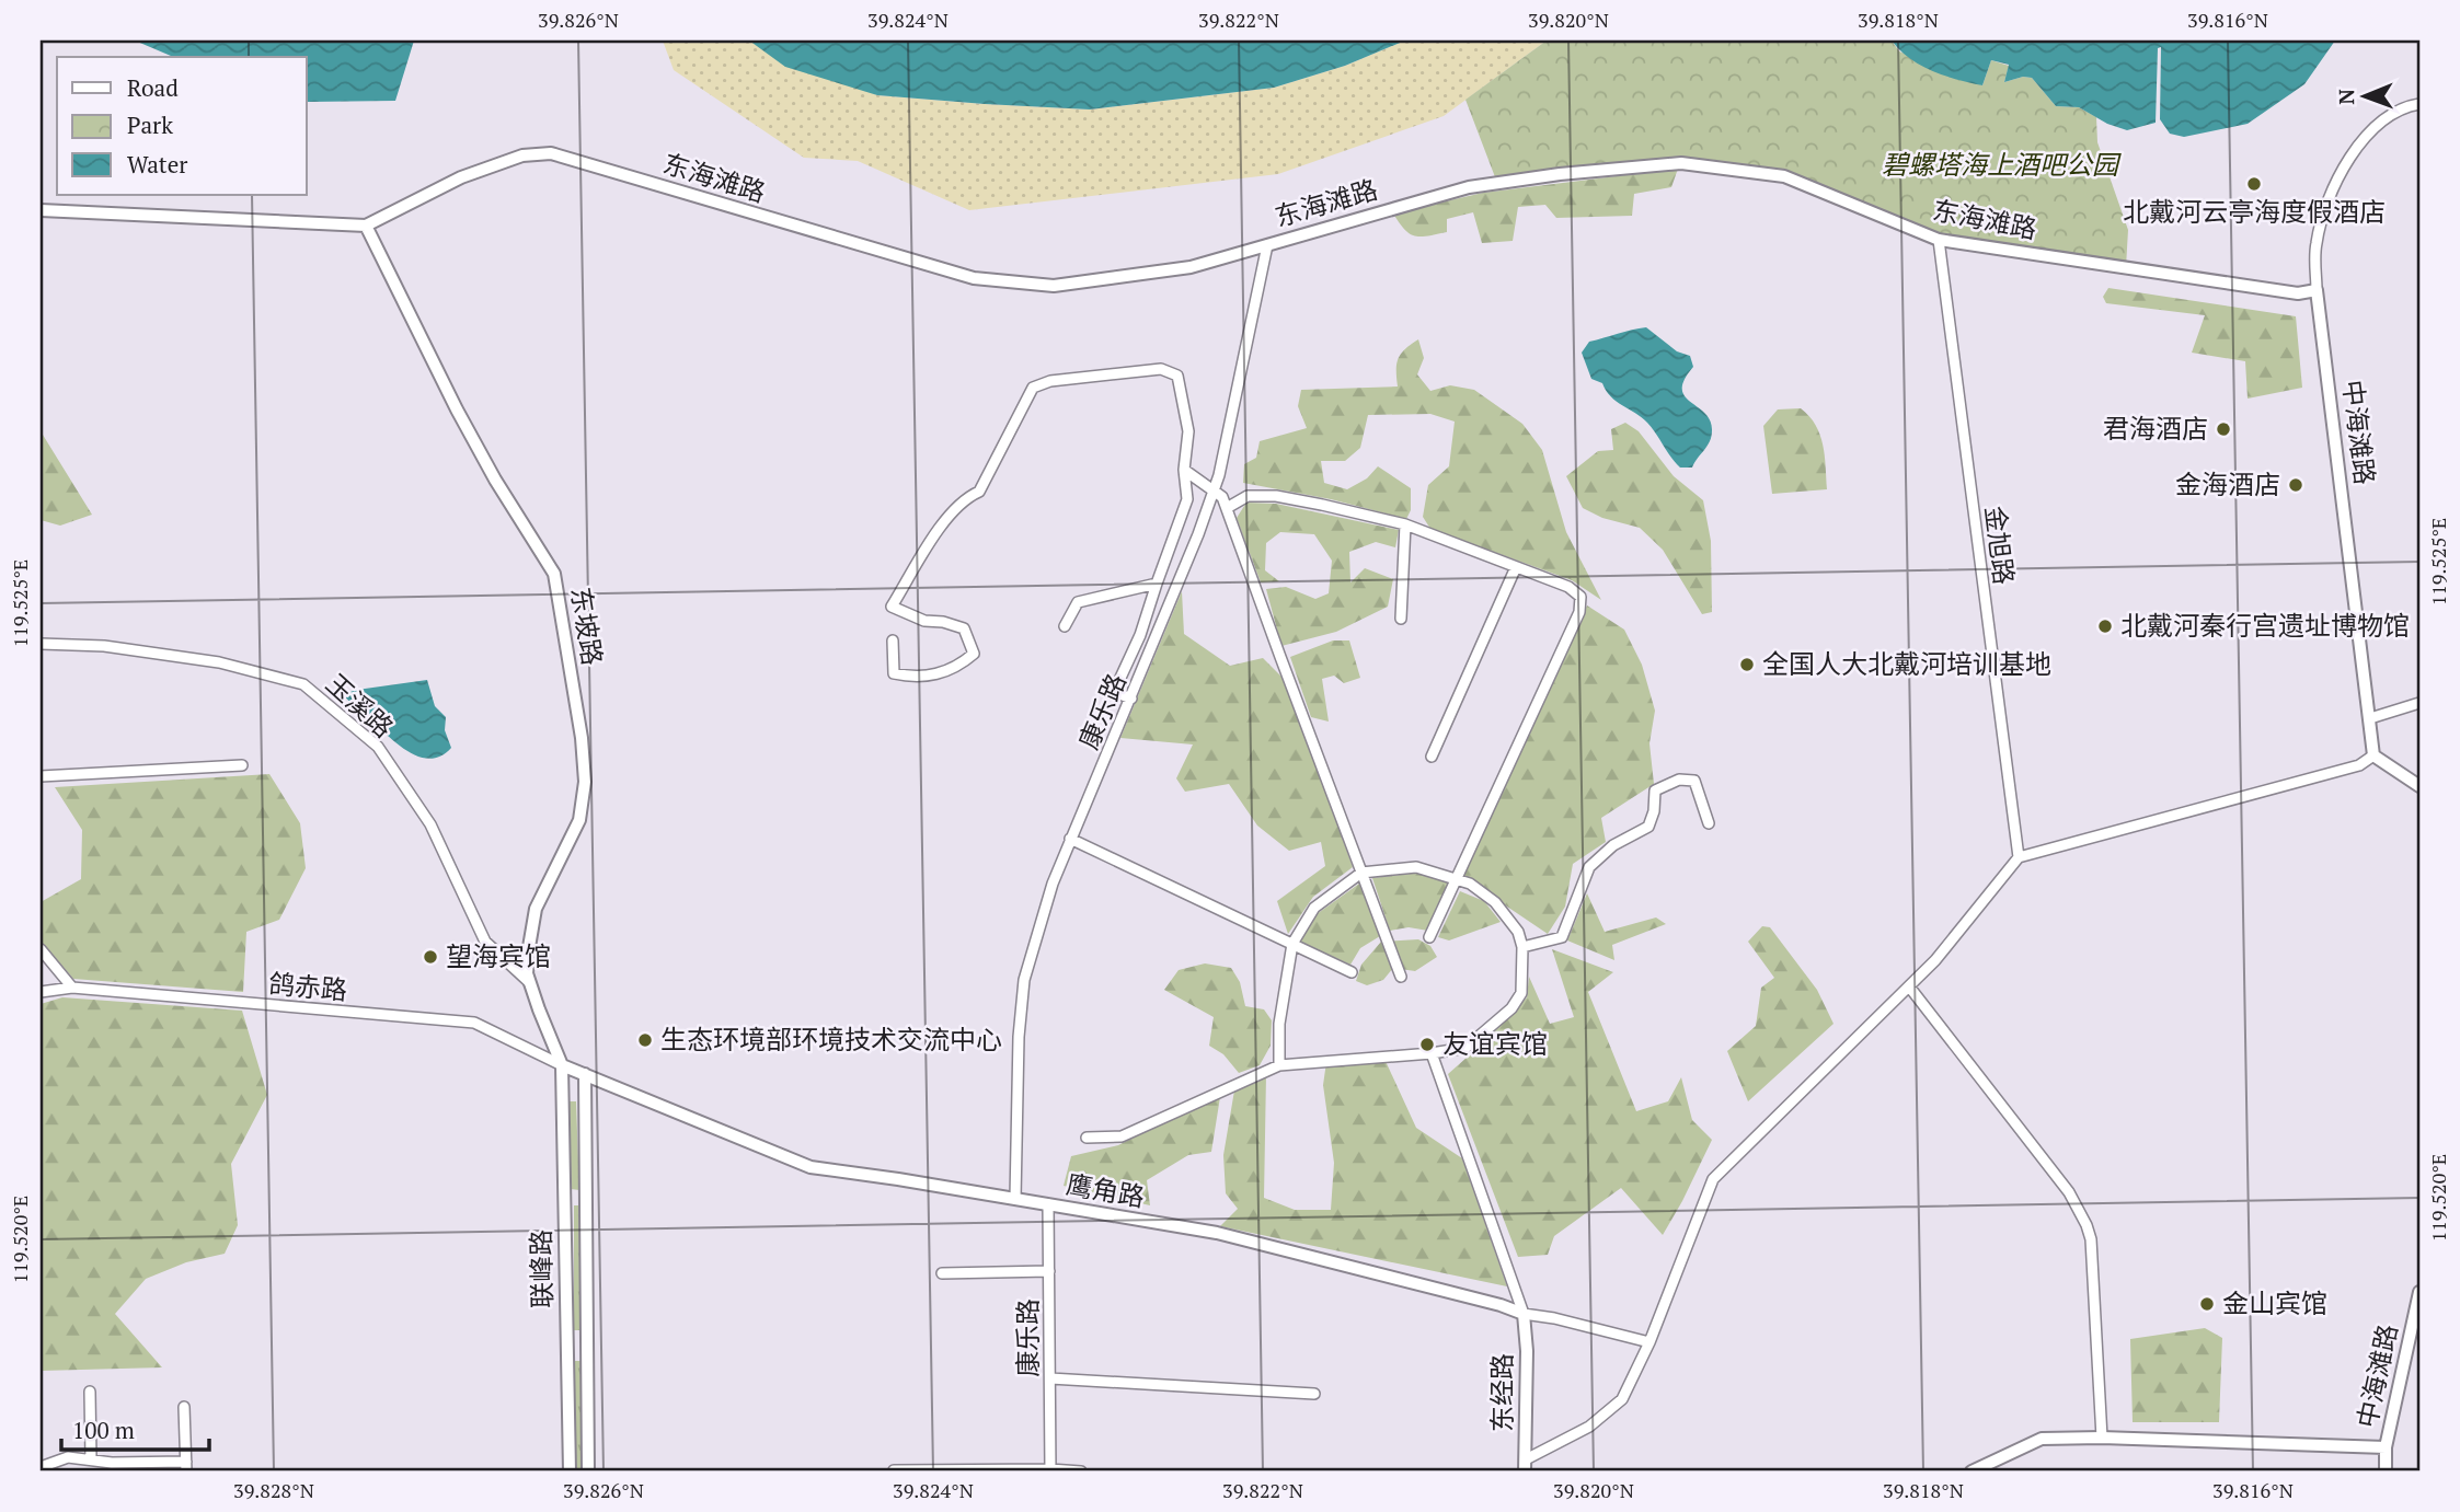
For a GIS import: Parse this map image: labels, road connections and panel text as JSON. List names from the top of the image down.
{
  "streets": {
    "main road": [
      "东海滩路",
      "中海滩路",
      "东坡路",
      "鹰角路",
      "联峰路",
      "东经路"
    ],
    "street": [
      "金旭路",
      "玉溪路",
      "康乐路",
      "鸽赤路"
    ]
  },
  "crossings": [
    ["东海滩路", "中海滩路"],
    ["东海滩路", "金旭路"],
    ["东海滩路", "东坡路"],
    ["东海滩路", "康乐路"],
    ["东坡路", "玉溪路"],
    ["东坡路", "鸽赤路"],
    ["东坡路", "鹰角路"],
    ["东坡路", "联峰路"],
    ["康乐路", "鹰角路"],
    ["鸽赤路", "鹰角路"],
    ["鸽赤路", "联峰路"],
    ["鹰角路", "联峰路"],
    ["鹰角路", "东经路"]
  ],
  "parks": ["碧螺塔海上酒吧公园"],
  "places": [
    "北戴河云亭海度假酒店",
    "君海酒店",
    "金海酒店",
    "北戴河秦行宫遗址博物馆",
    "全国人大北戴河培训基地",
    "望海宾馆",
    "生态环境部环境技术交流中心",
    "友谊宾馆",
    "金山宾馆"
  ],
  "legend": ["Road", "Park", "Water"],
  "scale_bar": "100 m",
  "north": "left",
  "coordinates": [
    "39.826°N",
    "39.824°N",
    "39.822°N",
    "39.820°N",
    "39.818°N",
    "39.816°N",
    "119.525°E",
    "119.520°E",
    "39.828°N"
  ]
}
